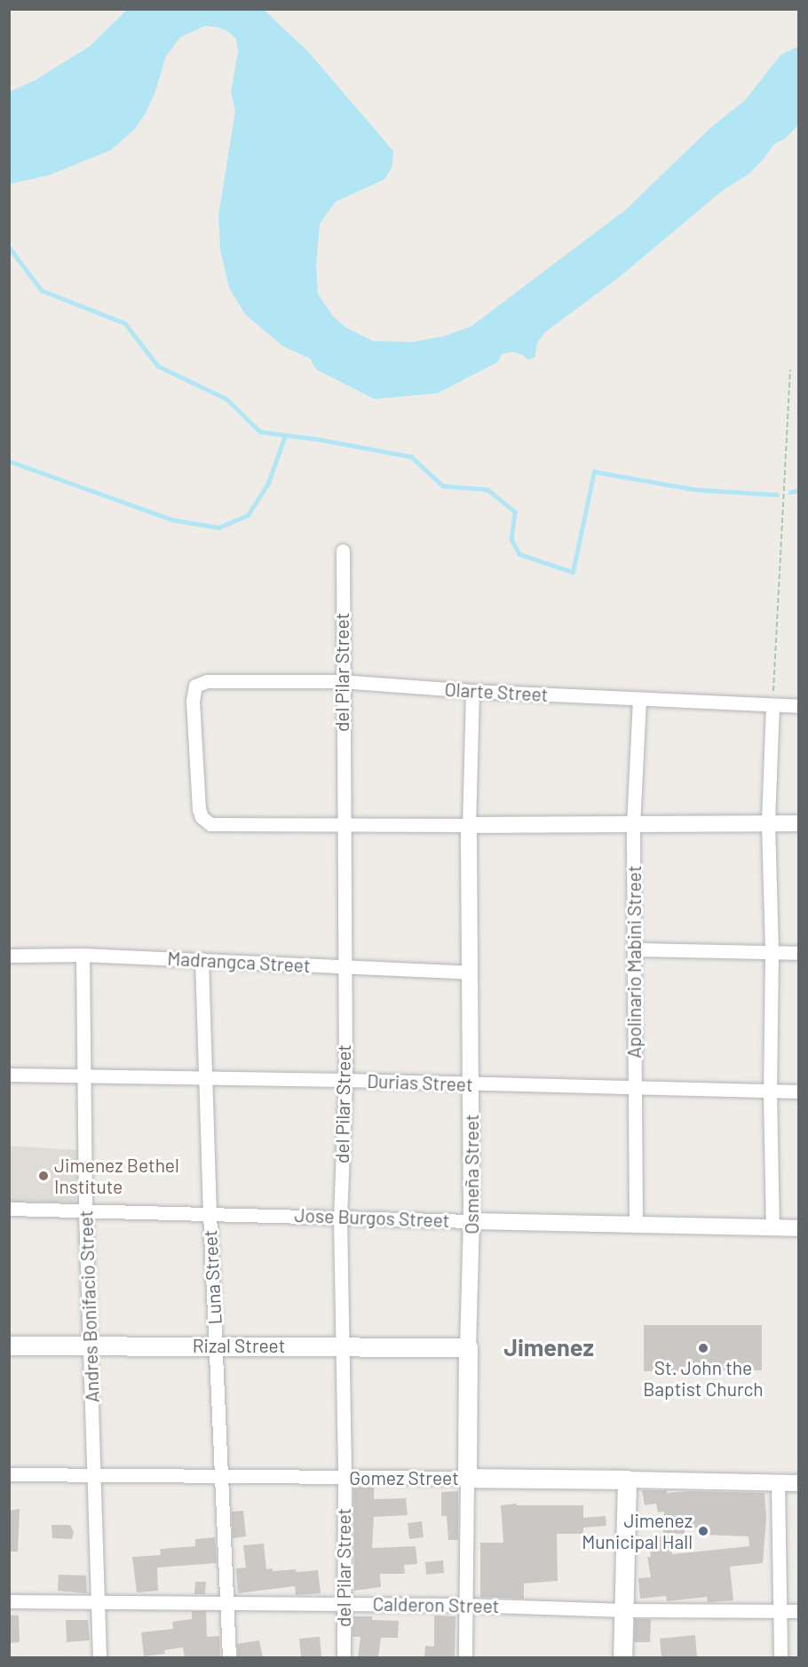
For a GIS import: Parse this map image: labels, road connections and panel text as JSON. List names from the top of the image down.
{
  "streets": {
    "main road": ["Osmeña Street", "Rizal Street", "Gomez Street"],
    "street": [
      "del Pilar Street",
      "Olarte Street",
      "Madrangca Street",
      "Apolinario Mabini Street",
      "Durias Street",
      "Jose Burgos Street",
      "Luna Street",
      "Andres Bonifacio Street",
      "Calderon Street"
    ]
  },
  "crossings": [
    ["del Pilar Street", "Olarte Street"],
    ["del Pilar Street", "Madrangca Street"],
    ["del Pilar Street", "Durias Street"],
    ["del Pilar Street", "Jose Burgos Street"],
    ["del Pilar Street", "Rizal Street"],
    ["del Pilar Street", "Gomez Street"],
    ["del Pilar Street", "Calderon Street"],
    ["Olarte Street", "Apolinario Mabini Street"],
    ["Olarte Street", "Osmeña Street"],
    ["Madrangca Street", "Osmeña Street"],
    ["Madrangca Street", "Luna Street"],
    ["Madrangca Street", "Andres Bonifacio Street"],
    ["Apolinario Mabini Street", "Durias Street"],
    ["Apolinario Mabini Street", "Jose Burgos Street"],
    ["Durias Street", "Osmeña Street"],
    ["Durias Street", "Luna Street"],
    ["Durias Street", "Andres Bonifacio Street"],
    ["Osmeña Street", "Jose Burgos Street"],
    ["Osmeña Street", "Rizal Street"],
    ["Osmeña Street", "Gomez Street"],
    ["Osmeña Street", "Calderon Street"],
    ["Jose Burgos Street", "Luna Street"],
    ["Jose Burgos Street", "Andres Bonifacio Street"],
    ["Luna Street", "Rizal Street"],
    ["Luna Street", "Gomez Street"],
    ["Luna Street", "Calderon Street"],
    ["Andres Bonifacio Street", "Rizal Street"],
    ["Andres Bonifacio Street", "Gomez Street"],
    ["Andres Bonifacio Street", "Calderon Street"]
  ],
  "districts": ["Jimenez"],
  "places": ["Jimenez Bethel Institute", "St. John the Baptist Church", "Jimenez Municipal Hall"]
}
